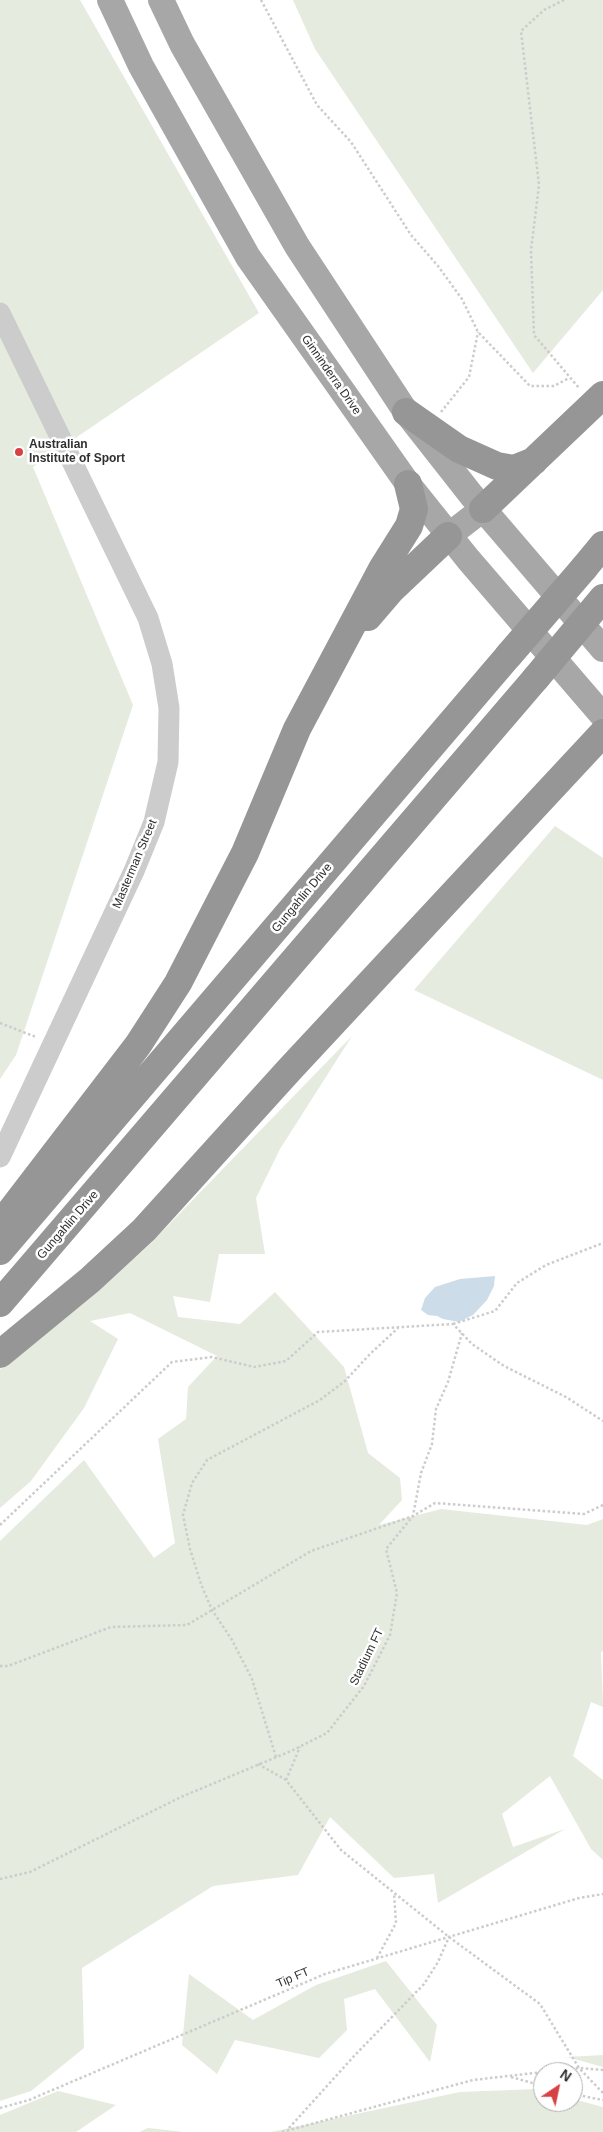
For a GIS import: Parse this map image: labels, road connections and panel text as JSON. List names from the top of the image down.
{
  "streets": {
    "highway": ["Gungahlin Drive"],
    "main road": ["Ginninderra Drive"],
    "street": ["Masterman Street"],
    "path": ["Stadium FT", "Tip FT"]
  },
  "places": ["Australian Institute of Sport"],
  "north": "top right"
}
